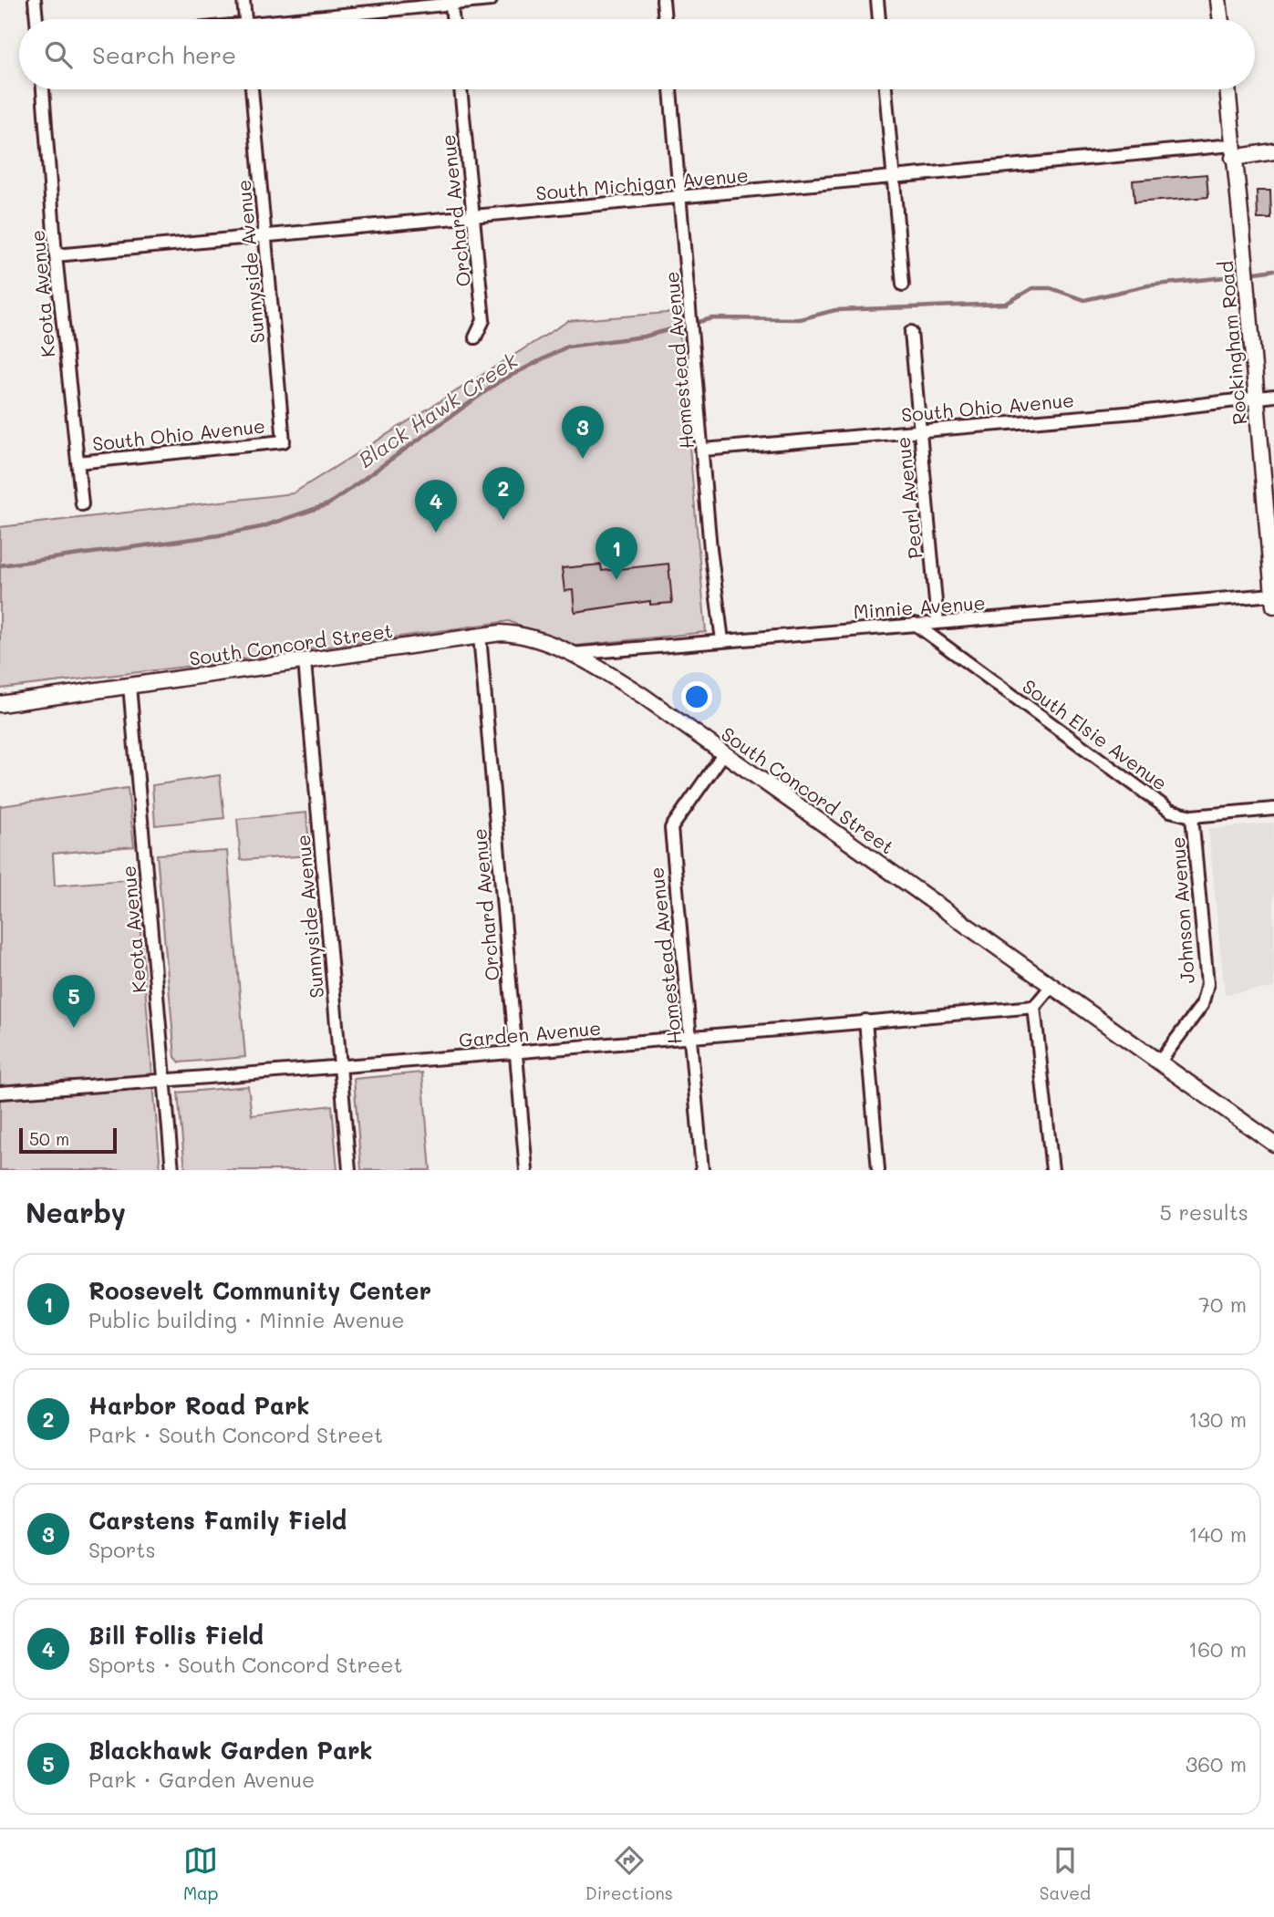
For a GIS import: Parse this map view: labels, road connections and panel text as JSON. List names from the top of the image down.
{
  "streets": {
    "street": [
      "South Michigan Avenue",
      "Orchard Avenue",
      "Sunnyside Avenue",
      "Keota Avenue",
      "Rockingham Road",
      "Homestead Avenue",
      "South Ohio Avenue",
      "Pearl Avenue",
      "Minnie Avenue",
      "South Concord Street",
      "South Elsie Avenue",
      "Johnson Avenue",
      "Garden Avenue"
    ]
  },
  "crossings": [
    ["South Michigan Avenue", "Orchard Avenue"],
    ["South Michigan Avenue", "Sunnyside Avenue"],
    ["South Michigan Avenue", "Keota Avenue"],
    ["South Michigan Avenue", "Rockingham Road"],
    ["South Michigan Avenue", "Homestead Avenue"],
    ["Orchard Avenue", "South Concord Street"],
    ["Orchard Avenue", "Garden Avenue"],
    ["Sunnyside Avenue", "South Ohio Avenue"],
    ["Sunnyside Avenue", "South Concord Street"],
    ["Sunnyside Avenue", "Garden Avenue"],
    ["Keota Avenue", "South Ohio Avenue"],
    ["Keota Avenue", "South Concord Street"],
    ["Keota Avenue", "Garden Avenue"],
    ["Rockingham Road", "South Ohio Avenue"],
    ["Rockingham Road", "Minnie Avenue"],
    ["Homestead Avenue", "South Ohio Avenue"],
    ["Homestead Avenue", "Minnie Avenue"],
    ["Homestead Avenue", "South Concord Street"],
    ["Homestead Avenue", "Garden Avenue"],
    ["South Ohio Avenue", "Pearl Avenue"],
    ["Pearl Avenue", "Minnie Avenue"],
    ["Minnie Avenue", "South Concord Street"],
    ["Minnie Avenue", "South Elsie Avenue"],
    ["South Concord Street", "Johnson Avenue"],
    ["South Elsie Avenue", "Johnson Avenue"]
  ],
  "water": ["Black Hawk Creek"],
  "scale_bar": "50 m",
  "page": {
    "search": "Search here",
    "pins": [
      "3",
      "2",
      "4",
      "1",
      "5"
    ],
    "scale": "50 m",
    "heading": ["Nearby", "5 results"],
    "list": [
      {
        "mark": "1",
        "name": "Roosevelt Community Center",
        "note": "Public building · Minnie Avenue",
        "value": "70 m"
      },
      {
        "mark": "2",
        "name": "Harbor Road Park",
        "note": "Park · South Concord Street",
        "value": "130 m"
      },
      {
        "mark": "3",
        "name": "Carstens Family Field",
        "note": "Sports",
        "value": "140 m"
      },
      {
        "mark": "4",
        "name": "Bill Follis Field",
        "note": "Sports · South Concord Street",
        "value": "160 m"
      },
      {
        "mark": "5",
        "name": "Blackhawk Garden Park",
        "note": "Park · Garden Avenue",
        "value": "360 m"
      }
    ],
    "nav": ["Map", "Directions", "Saved"]
  }
}
